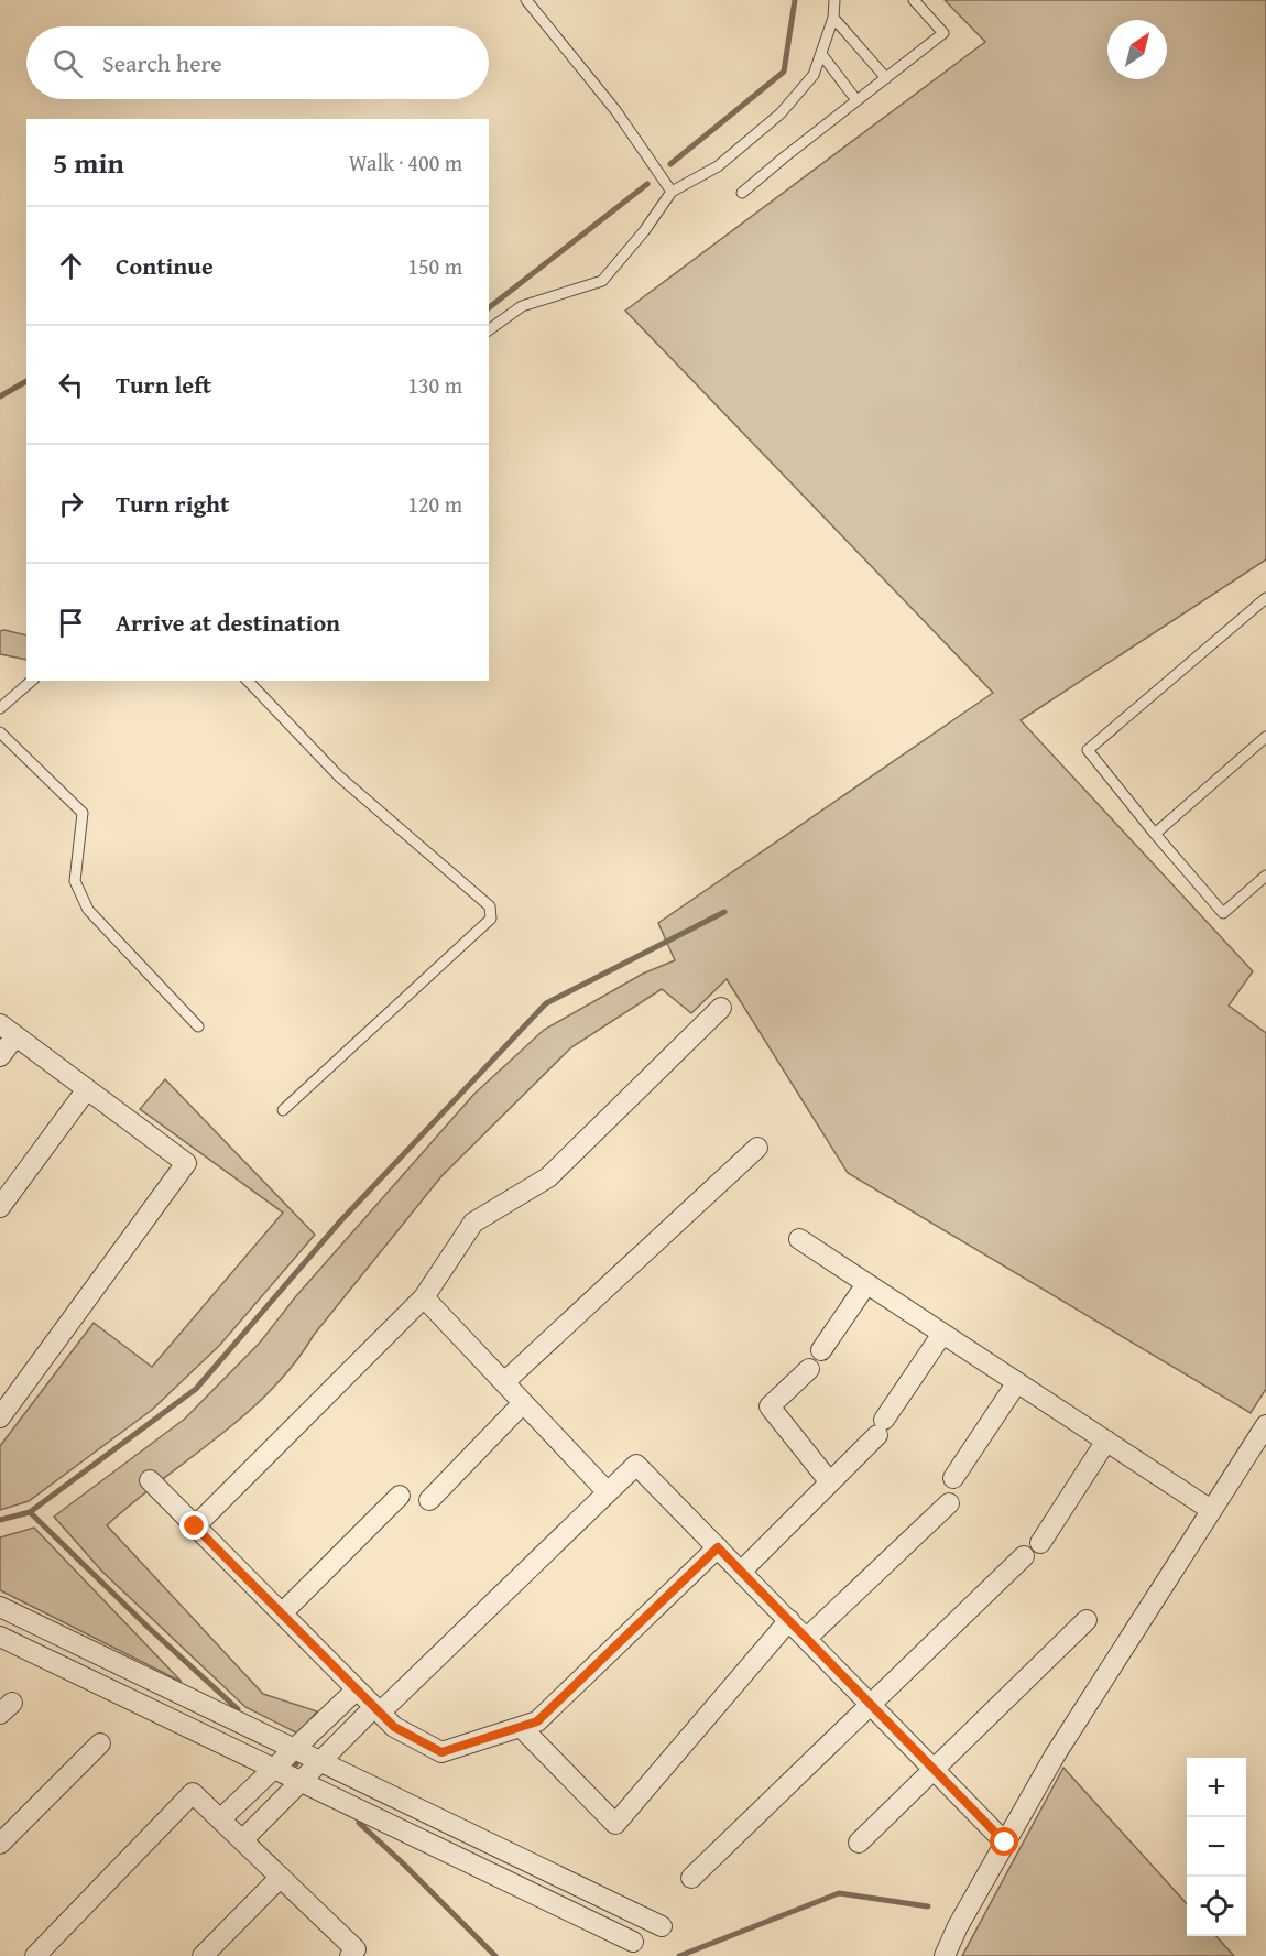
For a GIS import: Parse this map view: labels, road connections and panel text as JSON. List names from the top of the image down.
{
  "north": "top right",
  "page": {
    "search": "Search here",
    "heading": ["5 min", "Walk · 400 m"],
    "list": [
      ["Continue", "150 m"],
      ["Turn left", "130 m"],
      ["Turn right", "120 m"],
      "Arrive at destination"
    ],
    "map_buttons": ["+", "−"]
  }
}
